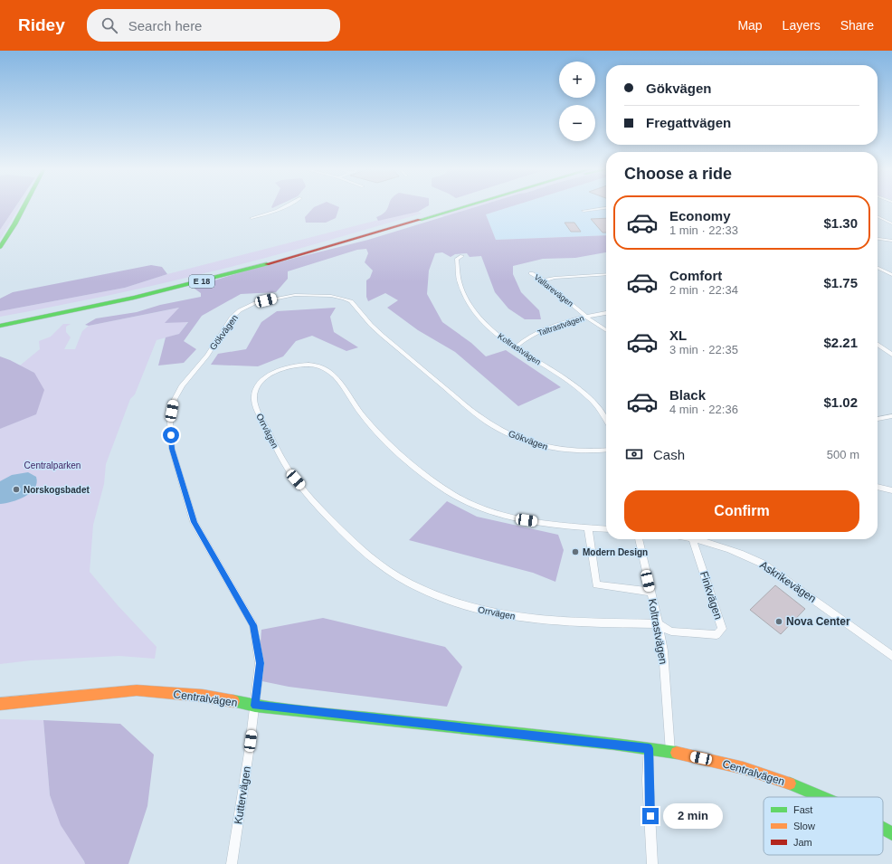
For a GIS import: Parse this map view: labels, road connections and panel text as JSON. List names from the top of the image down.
{
  "streets": {
    "main road": ["E 18", "Centralvägen"],
    "street": [
      "Vallarevägen",
      "Taltrastvägen",
      "Gökvägen",
      "Koltrastvägen",
      "Orrvägen",
      "Askrikevägen",
      "Finkvägen",
      "Kuttervägen"
    ]
  },
  "crossings": [
    ["Vallarevägen", "Taltrastvägen"],
    ["Taltrastvägen", "Koltrastvägen"],
    ["Gökvägen", "Centralvägen"],
    ["Gökvägen", "Kuttervägen"],
    ["Koltrastvägen", "Orrvägen"],
    ["Koltrastvägen", "Finkvägen"],
    ["Koltrastvägen", "Centralvägen"],
    ["Orrvägen", "Finkvägen"],
    ["Centralvägen", "Kuttervägen"]
  ],
  "parks": ["Centralparken"],
  "places": ["Norskogsbadet", "Modern Design", "Nova Center"],
  "legend": ["Fast", "Slow", "Jam"],
  "page": {
    "header": "Ridey",
    "search": "Search here",
    "nav": ["Map", "Layers", "Share"],
    "map_buttons": ["+", "−"],
    "banner": ["Gökvägen", "Fregattvägen"],
    "heading": "Choose a ride",
    "list": [
      {
        "name": "Economy",
        "note": "1 min · 22:33",
        "value": "$1.30"
      },
      {
        "name": "Comfort",
        "note": "2 min · 22:34",
        "value": "$1.75"
      },
      {
        "name": "XL",
        "note": "3 min · 22:35",
        "value": "$2.21"
      },
      {
        "name": "Black",
        "note": "4 min · 22:36",
        "value": "$1.02"
      }
    ],
    "pay": ["Cash", "500 m"],
    "buttons": "Confirm",
    "bubble": "2 min"
  }
}
